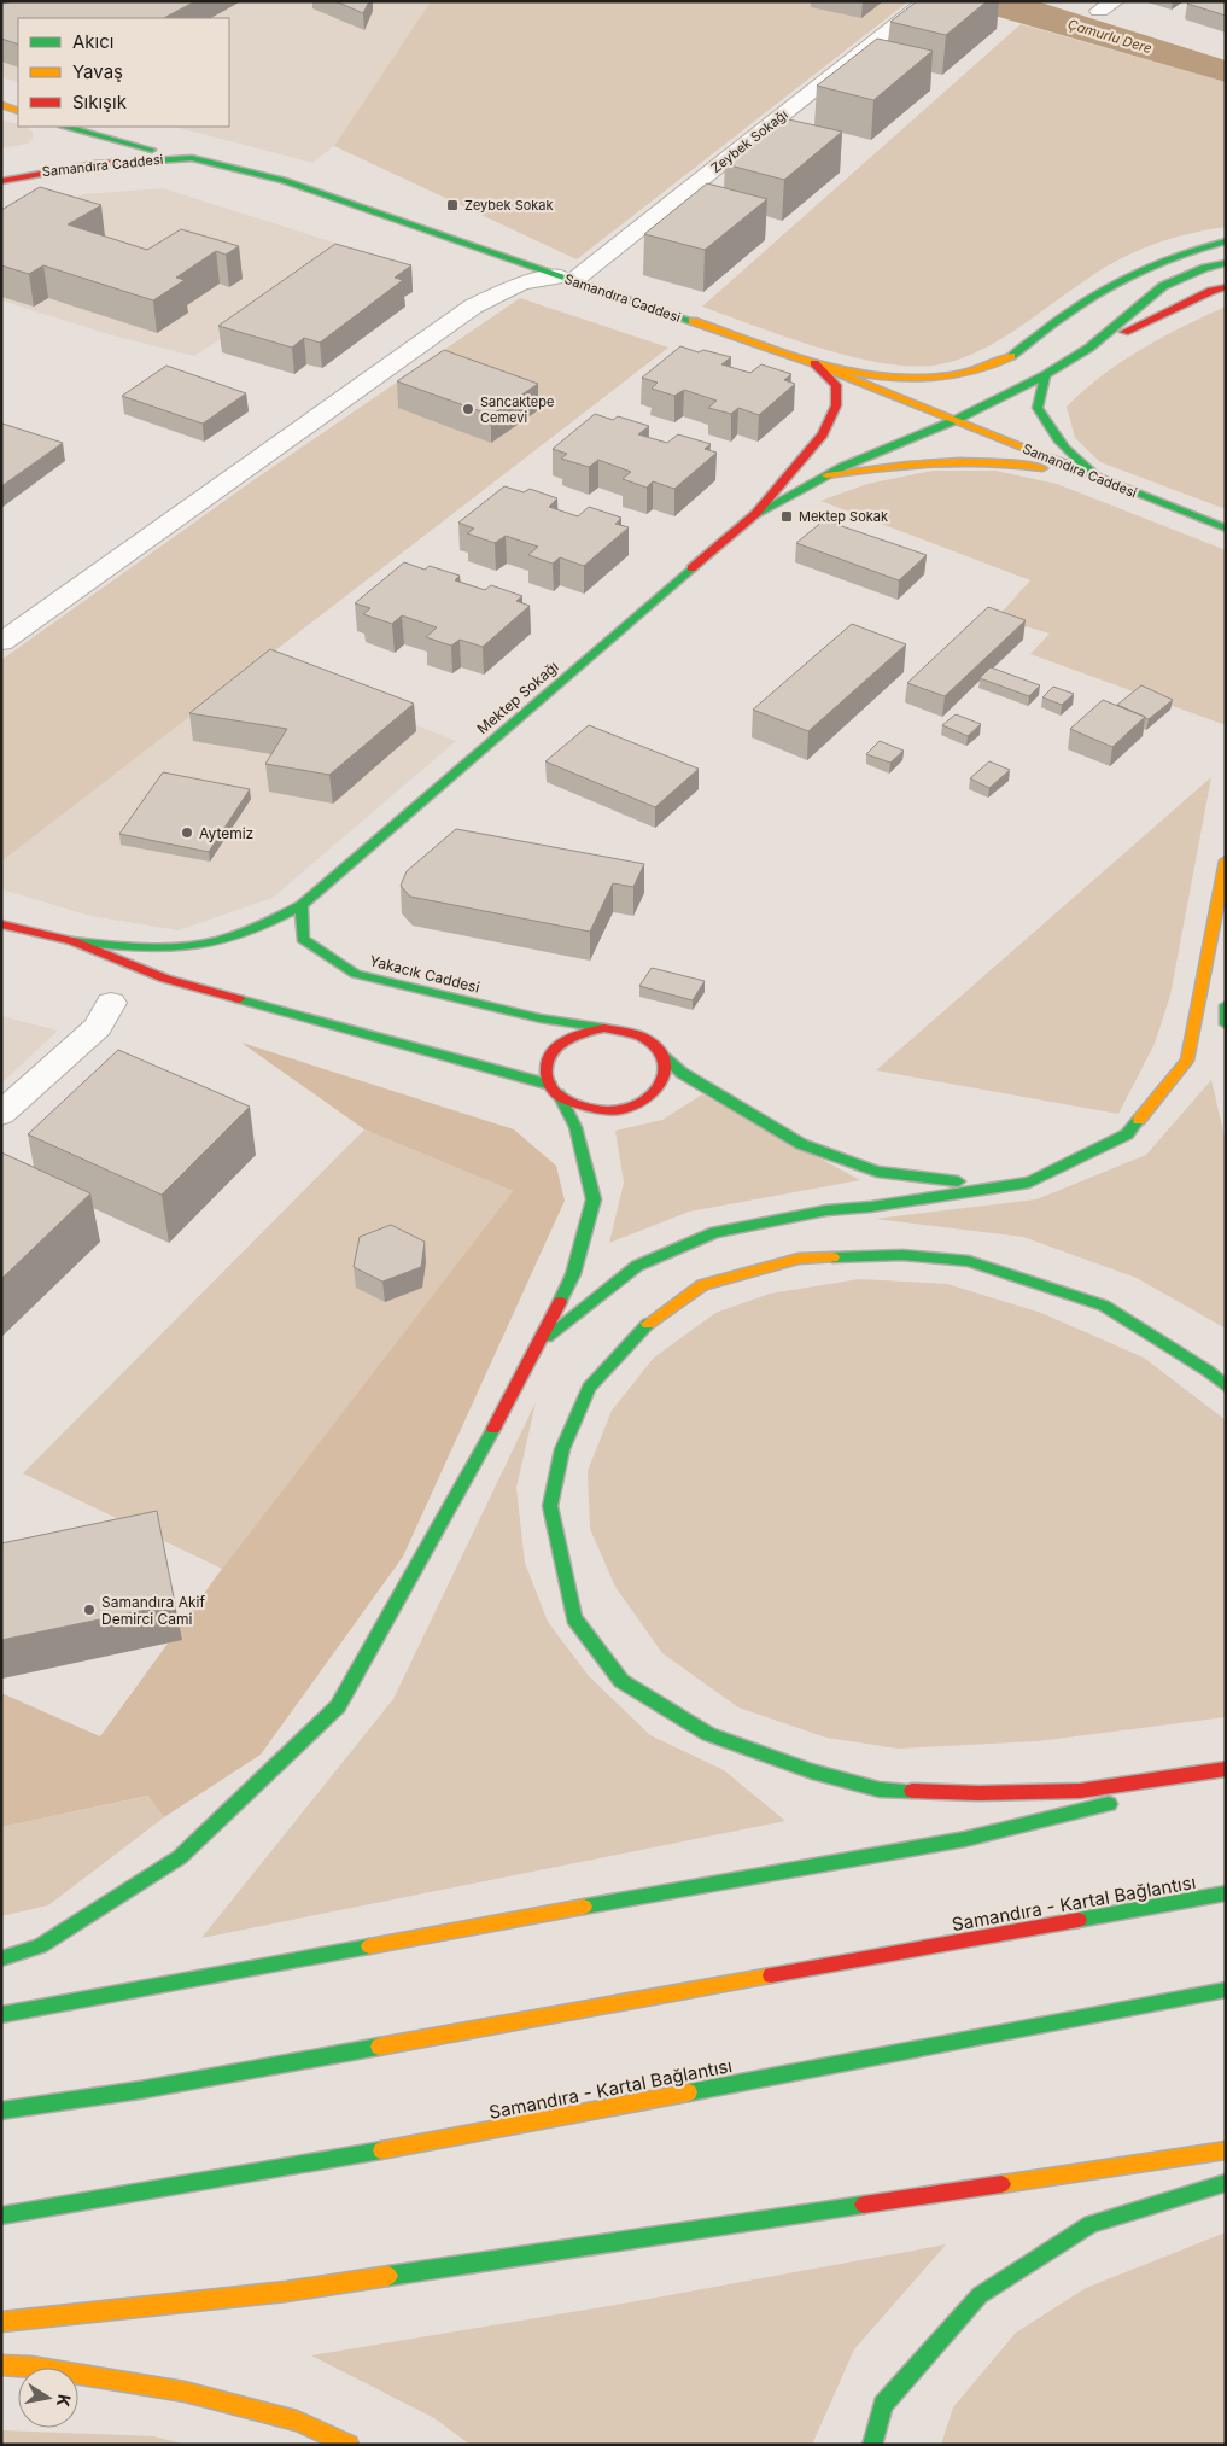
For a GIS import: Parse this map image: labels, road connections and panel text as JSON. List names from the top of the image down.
{
  "streets": {
    "main road": [
      "Samandıra Caddesi",
      "Mektep Sokağı",
      "Yakacık Caddesi",
      "Samandıra - Kartal Bağlantısı"
    ],
    "street": ["Zeybek Sokağı"]
  },
  "crossings": [
    ["Zeybek Sokağı", "Samandıra Caddesi"],
    ["Mektep Sokağı", "Yakacık Caddesi"]
  ],
  "water": ["Çamurlu Dere"],
  "places": {
    "transit": ["Zeybek Sokak", "Mektep Sokak"],
    "other": ["Sancaktepe Cemevi", "Aytemiz", "Samandıra Akif Demirci Cami"]
  },
  "legend": ["Akıcı", "Yavaş", "Sıkışık"],
  "north": "right"
}
